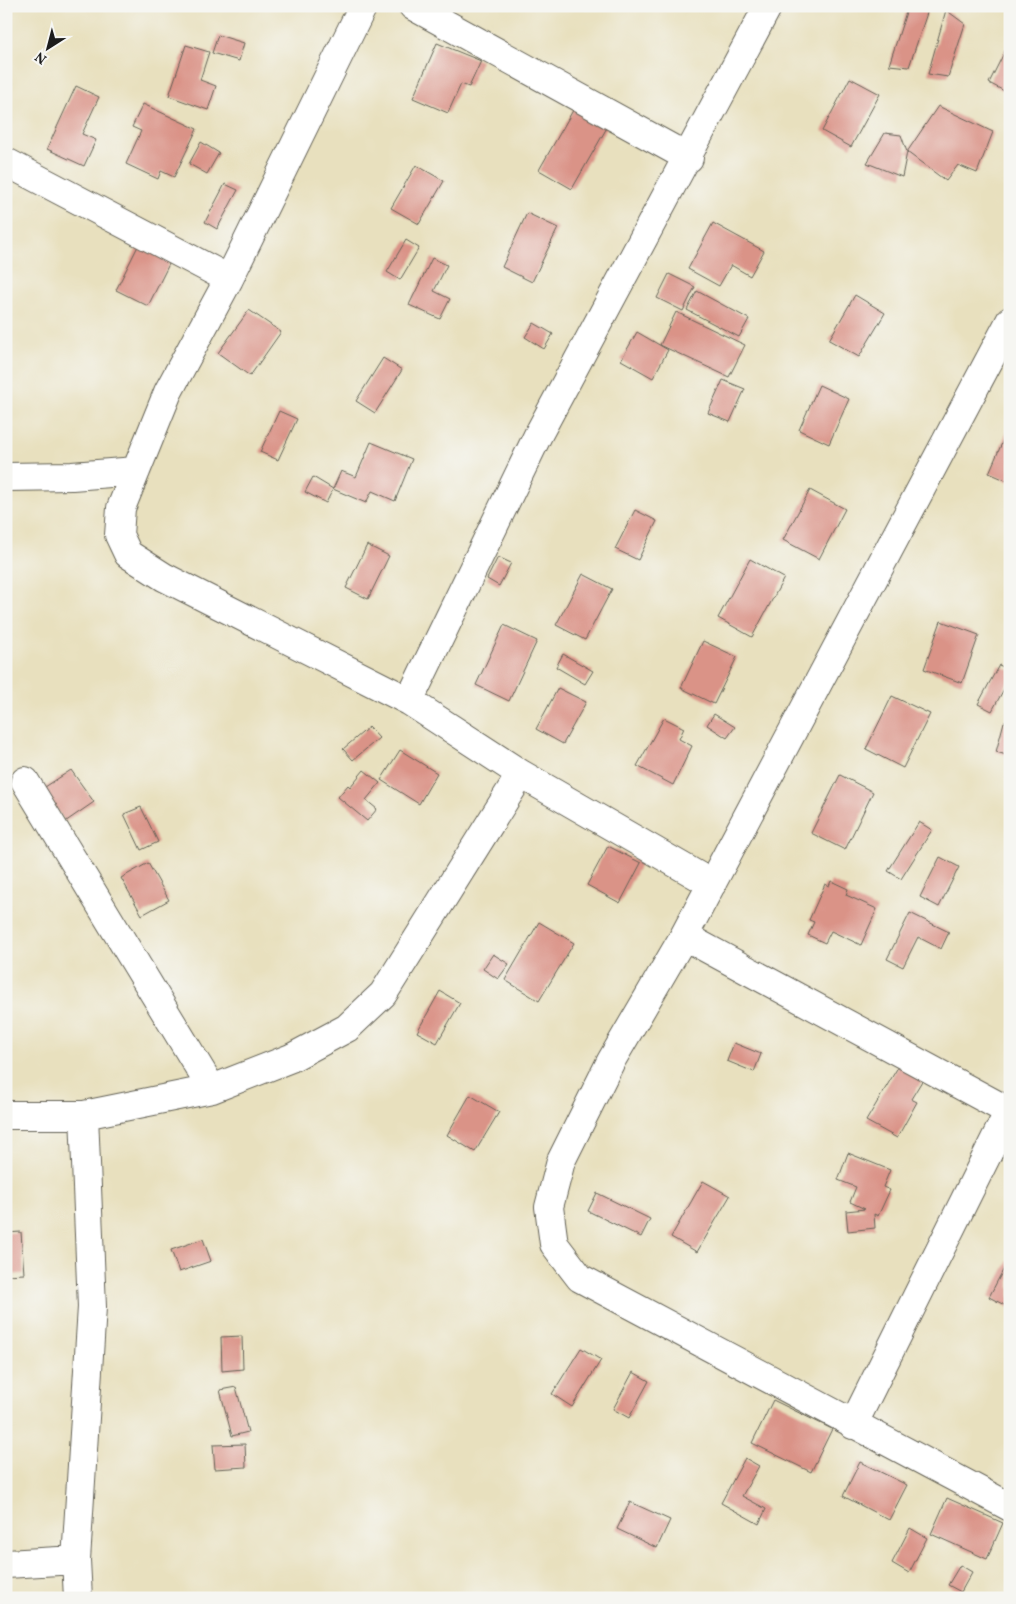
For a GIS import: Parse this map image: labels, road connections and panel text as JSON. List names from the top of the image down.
{
  "north": "bottom left"
}
